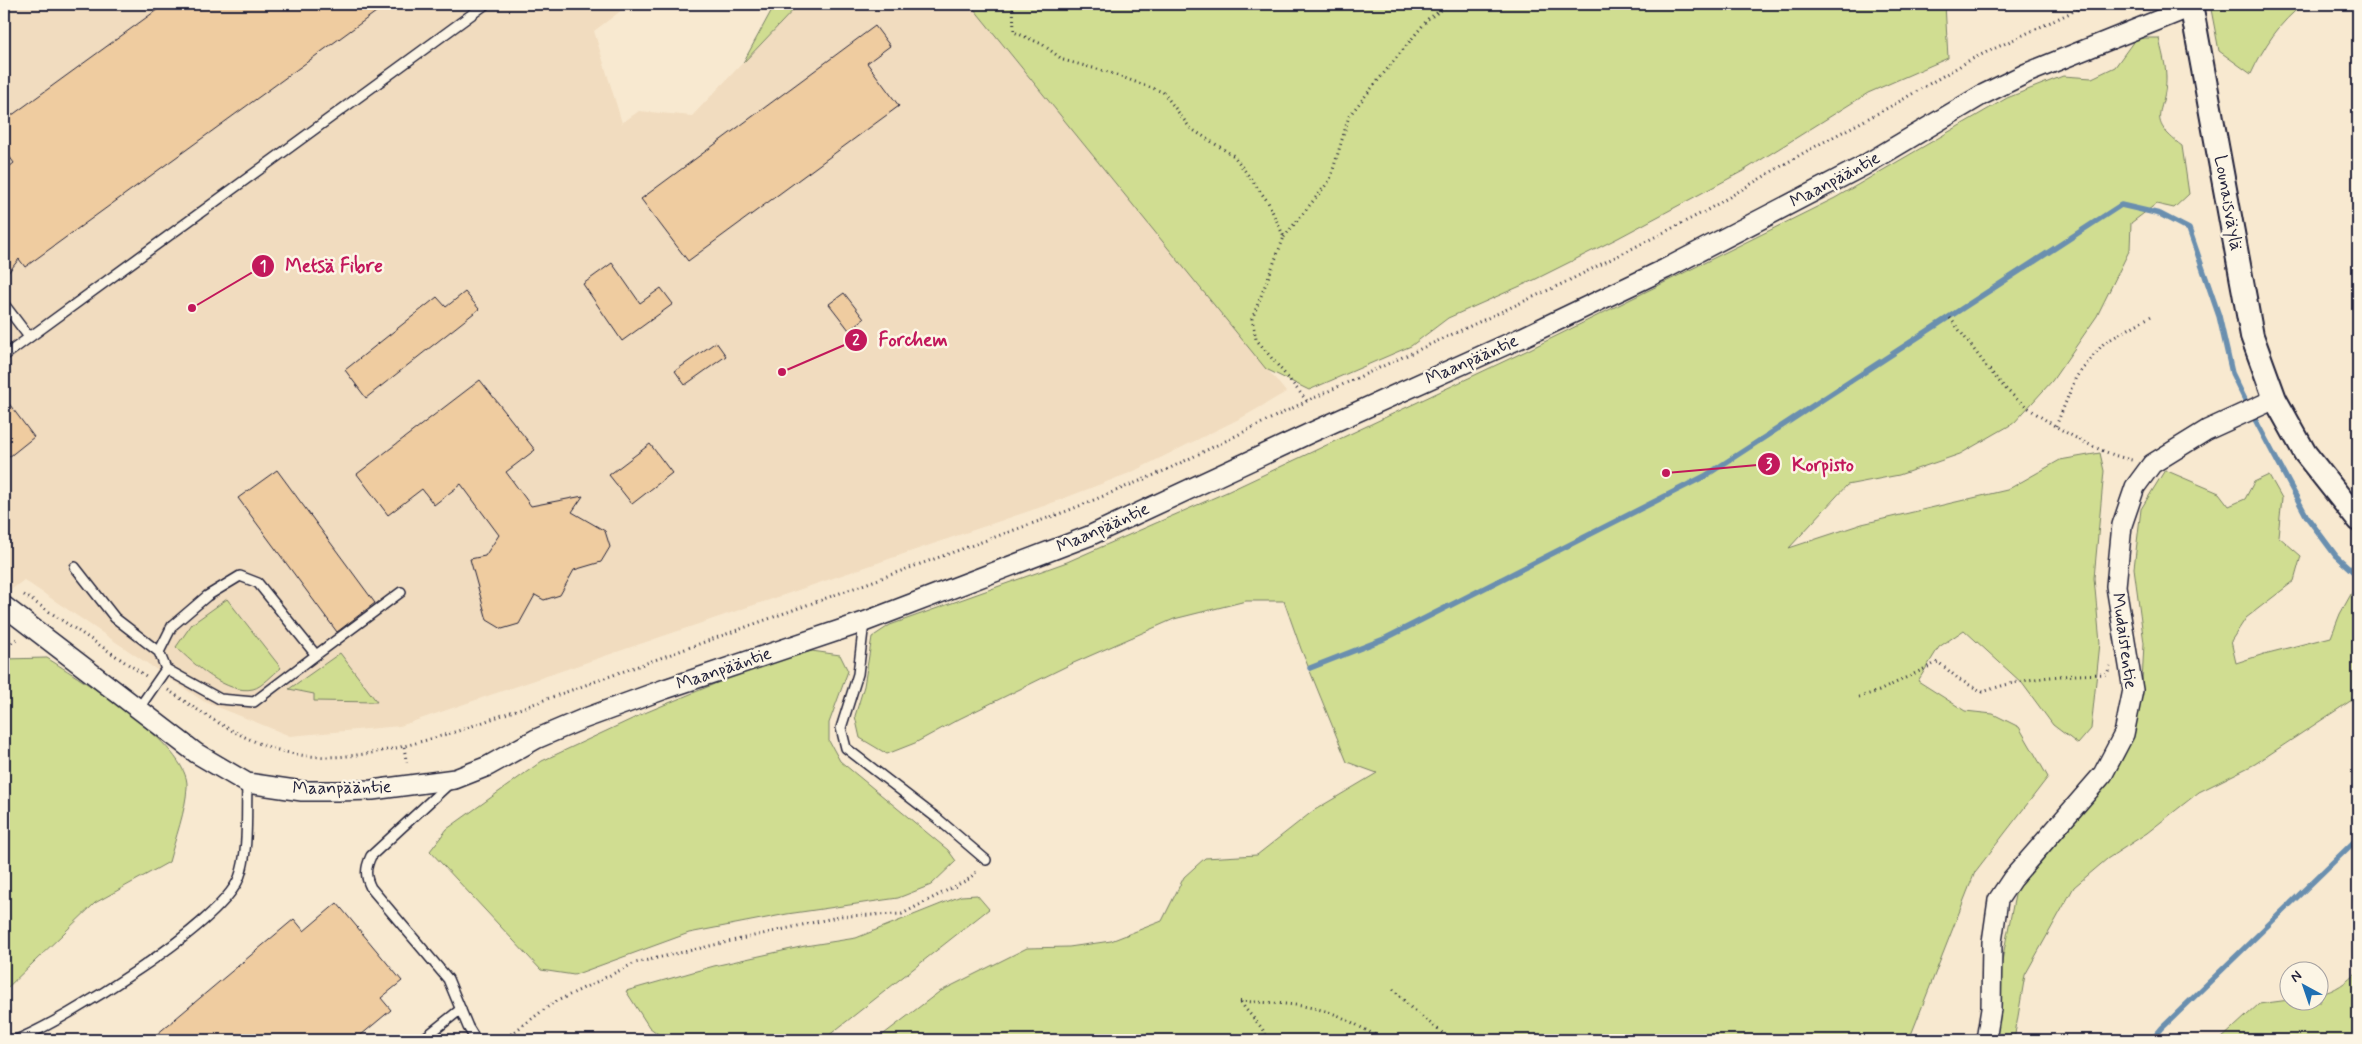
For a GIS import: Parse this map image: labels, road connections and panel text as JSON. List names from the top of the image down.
{
  "streets": {
    "street": ["Maanpääntie", "Lounaisväylä", "Mudaistentie"]
  },
  "crossings": [
    ["Maanpääntie", "Lounaisväylä"],
    ["Lounaisväylä", "Mudaistentie"]
  ],
  "places": ["Metsä Fibre", "Forchem", "Korpisto"],
  "north": "top left"
}
